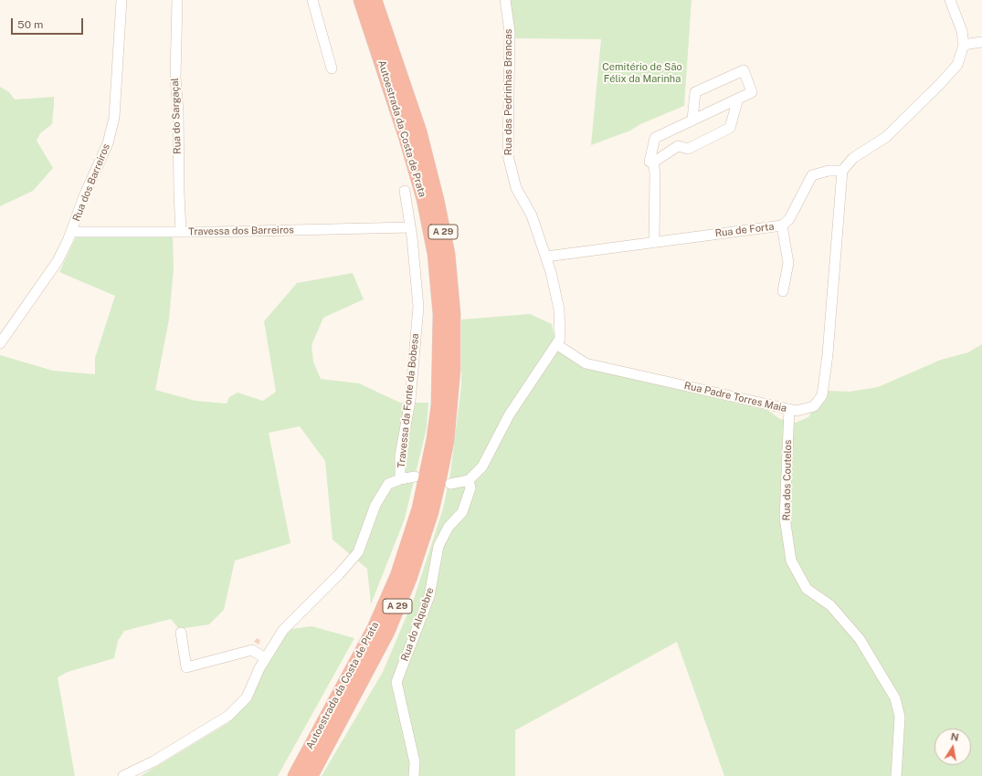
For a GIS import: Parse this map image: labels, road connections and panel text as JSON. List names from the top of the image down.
{
  "streets": {
    "highway": ["Autoestrada da Costa de Prata", "A 29"],
    "street": [
      "Rua das Pedrinhas Brancas",
      "Rua do Sargaçal",
      "Rua dos Barreiros",
      "Rua de Forta",
      "Travessa dos Barreiros",
      "Rua Padre Torres Maia",
      "Travessa da Fonte da Bobesa",
      "Rua dos Coutelos",
      "Rua do Alquebre"
    ]
  },
  "crossings": [
    ["Rua das Pedrinhas Brancas", "Rua de Forta"],
    ["Rua das Pedrinhas Brancas", "Rua Padre Torres Maia"],
    ["Rua das Pedrinhas Brancas", "Rua do Alquebre"],
    ["Rua do Sargaçal", "Travessa dos Barreiros"],
    ["Rua dos Barreiros", "Travessa dos Barreiros"],
    ["Rua de Forta", "Rua Padre Torres Maia"],
    ["Travessa dos Barreiros", "Travessa da Fonte da Bobesa"],
    ["Rua Padre Torres Maia", "Rua dos Coutelos"]
  ],
  "parks": ["Cemitério de São Félix da Marinha"],
  "scale_bar": "50 m",
  "north": "top"
}
